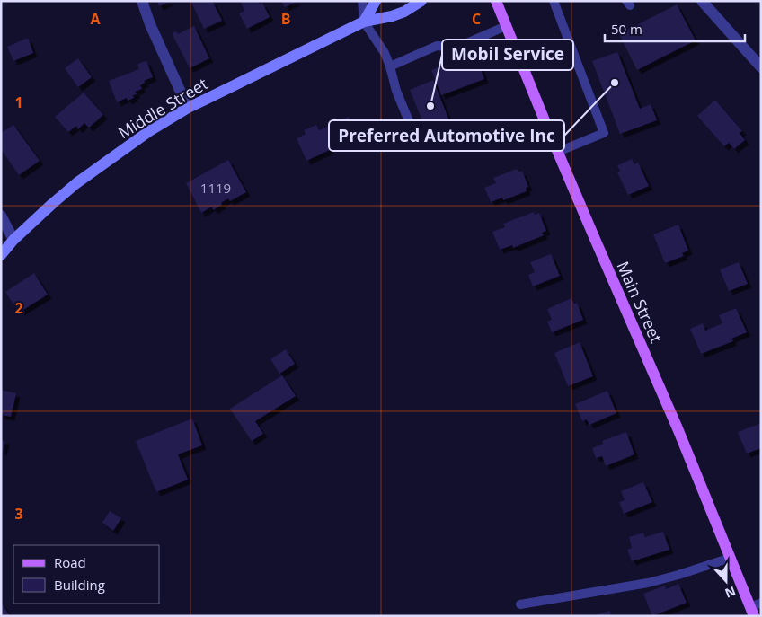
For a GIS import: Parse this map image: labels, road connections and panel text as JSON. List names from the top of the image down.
{
  "streets": {
    "main road": ["Middle Street", "Main Street"]
  },
  "places": ["Preferred Automotive Inc", "Mobil Service"],
  "house_numbers": ["1119"],
  "legend": ["Road", "Building"],
  "scale_bar": "50 m",
  "north": "bottom",
  "grid": {
    "columns": ["A", "B", "C"],
    "rows": ["1", "2", "3"]
  }
}
